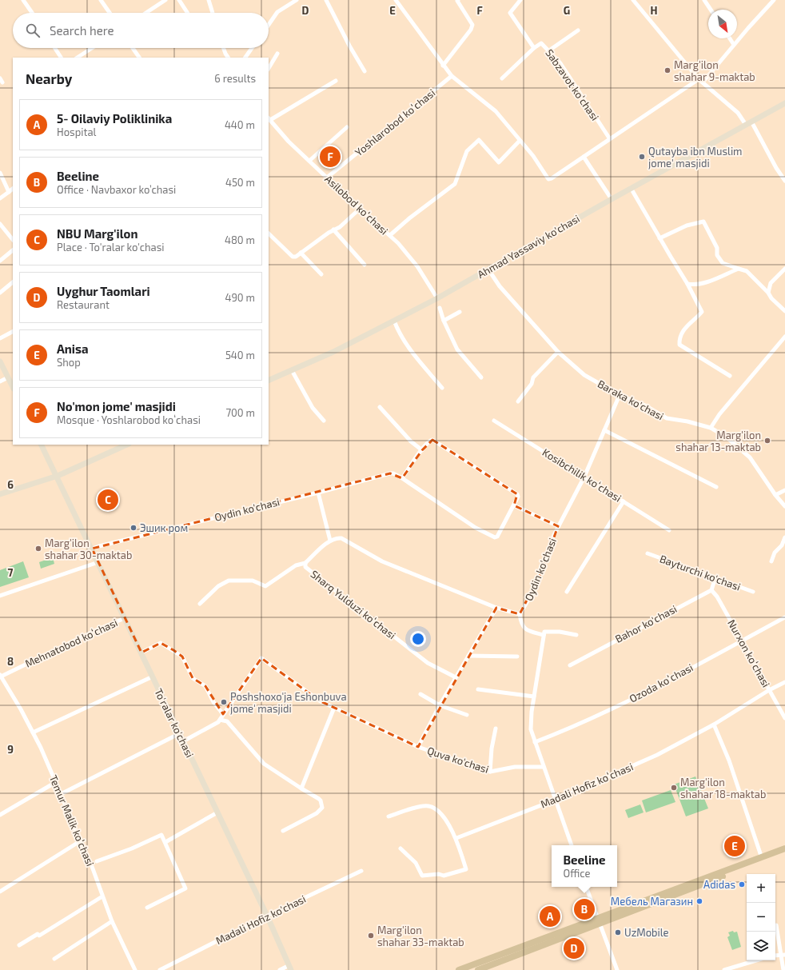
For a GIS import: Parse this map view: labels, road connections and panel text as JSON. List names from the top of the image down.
{
  "streets": {
    "main road": ["Ahmad Yassaviy ko'chasi", "To'ralar ko'chasi"],
    "street": [
      "Sabzavot koʻchasi",
      "Yoshlarobod koʻchasi",
      "Asilobod koʻchasi",
      "Baraka ko'chasi",
      "Kosibchilik koʻchasi",
      "Oydin ko'chasi",
      "Bayturchi ko'chasi",
      "Sharq Yulduzi koʻchasi",
      "Bahor ko'chasi",
      "Mehnatobod koʻchasi",
      "Nurxon koʻchasi",
      "Ozoda koʻchasi",
      "Quva ko'chasi",
      "Madali Hofiz koʻchasi",
      "Temur Malik koʻchasi",
      "Madali Hofiz ko'chasi"
    ]
  },
  "crossings": [
    ["Yoshlarobod koʻchasi", "Asilobod koʻchasi"],
    ["Asilobod koʻchasi", "Ahmad Yassaviy ko'chasi"],
    ["Ahmad Yassaviy ko'chasi", "Baraka ko'chasi"],
    ["Baraka ko'chasi", "Oydin ko'chasi"],
    ["Kosibchilik koʻchasi", "Oydin ko'chasi"],
    ["Oydin ko'chasi", "To'ralar ko'chasi"],
    ["Bahor ko'chasi", "Nurxon koʻchasi"],
    ["Mehnatobod koʻchasi", "To'ralar ko'chasi"],
    ["Mehnatobod koʻchasi", "Temur Malik koʻchasi"],
    ["Nurxon koʻchasi", "Ozoda koʻchasi"],
    ["Nurxon koʻchasi", "Madali Hofiz koʻchasi"],
    ["To'ralar ko'chasi", "Madali Hofiz ko'chasi"]
  ],
  "places": [
    "Marg'ilon shahar 9-maktab",
    "Qutayba ibn Muslim jome' masjidi",
    "Marg'ilon shahar 13-maktab",
    "Эшик ром",
    "Marg'ilon shahar 30-maktab",
    "Poshshoxo'ja Eshonbuva jome' masjidi",
    "Marg'ilon shahar 18-maktab",
    "Adidas",
    "Мебель Магазин",
    "UzMobile",
    "Marg'ilon shahar 33-maktab"
  ],
  "north": "bottom right",
  "page": {
    "search": "Search here",
    "heading": ["Nearby", "6 results"],
    "list": [
      {
        "mark": "A",
        "name": "5- Oilaviy Poliklinika",
        "note": "Hospital",
        "value": "440 m"
      },
      {
        "mark": "B",
        "name": "Beeline",
        "note": "Office · Navbaxor ko’chasi",
        "value": "450 m"
      },
      {
        "mark": "C",
        "name": "NBU Marg'ilon",
        "note": "Place · To'ralar ko'chasi",
        "value": "480 m"
      },
      {
        "mark": "D",
        "name": "Uyghur Taomlari",
        "note": "Restaurant",
        "value": "490 m"
      },
      {
        "mark": "E",
        "name": "Anisa",
        "note": "Shop",
        "value": "540 m"
      },
      {
        "mark": "F",
        "name": "No'mon jome' masjidi",
        "note": "Mosque · Yoshlarobod koʻchasi",
        "value": "700 m"
      }
    ],
    "pins": [
      "F",
      "C",
      "E",
      "B",
      "A",
      "D"
    ],
    "popup": ["Beeline", "Office"],
    "map_buttons": ["+", "−"]
  },
  "grid": {
    "columns": [
      "D",
      "E",
      "F",
      "G",
      "H"
    ],
    "rows": [
      "6",
      "7",
      "8",
      "9"
    ]
  }
}
